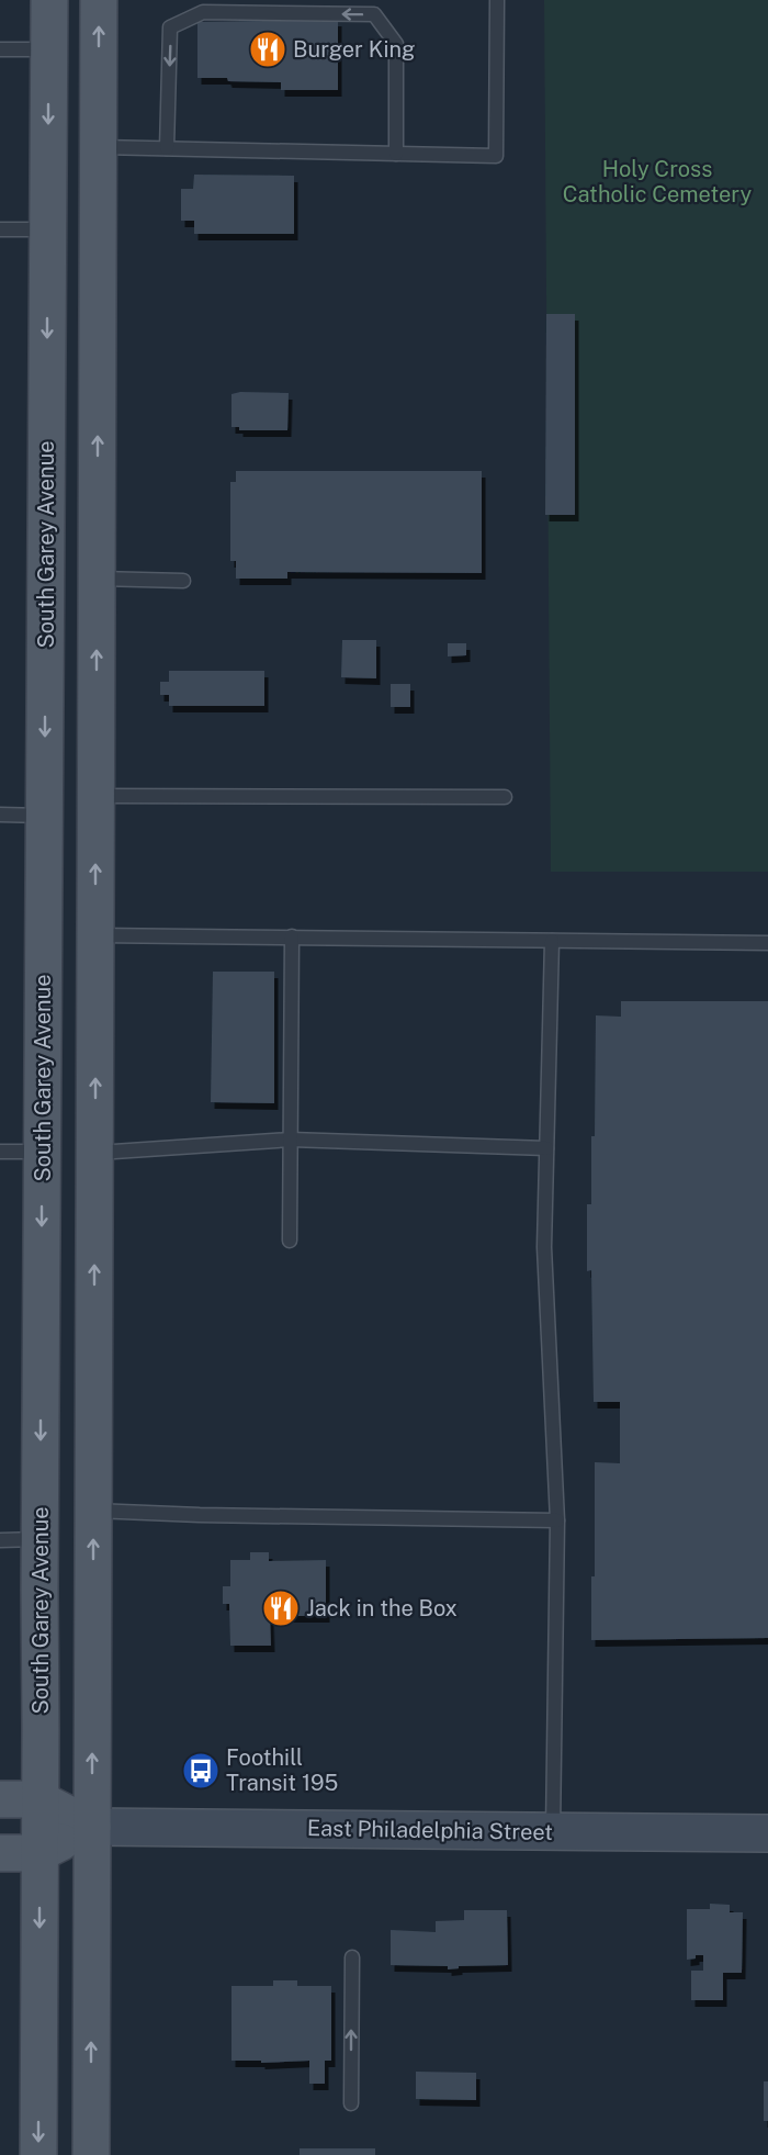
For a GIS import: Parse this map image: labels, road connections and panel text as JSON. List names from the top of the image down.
{
  "streets": {
    "main road": ["South Garey Avenue"],
    "street": ["East Philadelphia Street"]
  },
  "parks": ["Holy Cross Catholic Cemetery"],
  "places": {
    "restaurant": ["Burger King", "Jack in the Box"],
    "bus stop": ["Foothill Transit 195"]
  }
}
